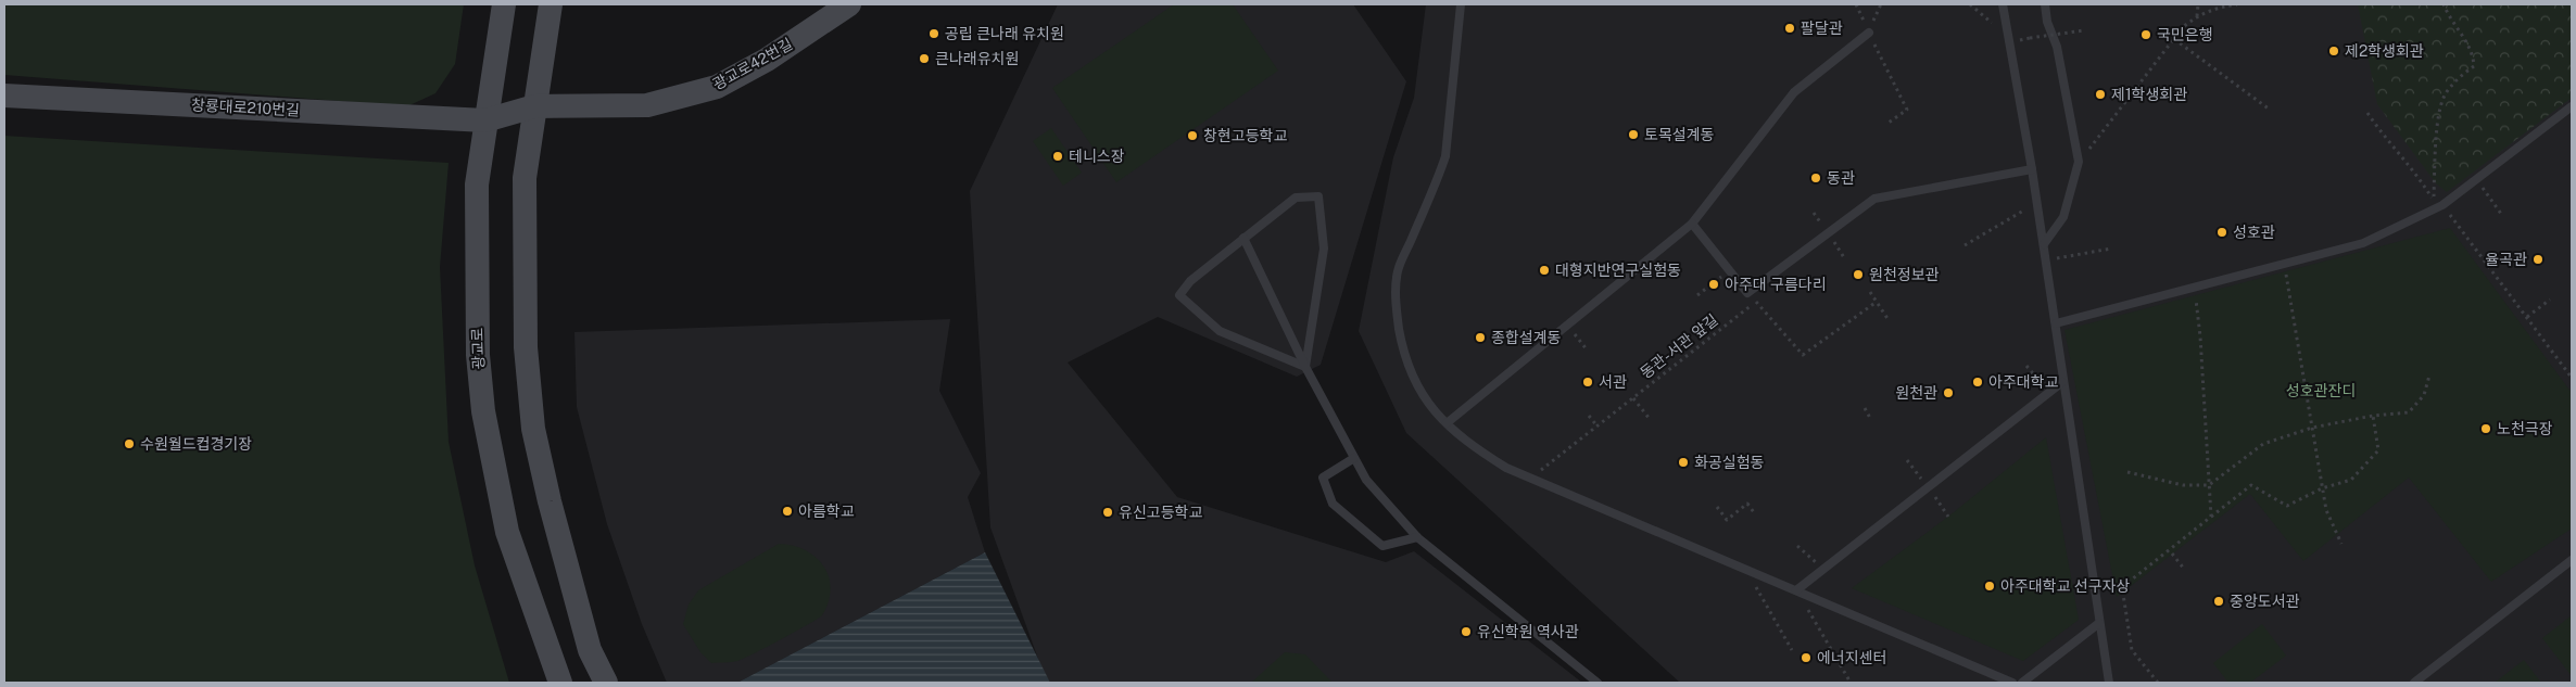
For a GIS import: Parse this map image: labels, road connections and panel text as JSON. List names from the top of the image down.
{
  "streets": {
    "main road": ["광교로42번길", "창룡대로210번길", "광교로"],
    "path": ["동관-서관 앞길"]
  },
  "crossings": [
    ["광교로42번길", "창룡대로210번길"],
    ["광교로42번길", "광교로"],
    ["창룡대로210번길", "광교로"]
  ],
  "parks": ["성호관잔디"],
  "places": [
    "팔달관",
    "공립 큰나래 유치원",
    "국민은행",
    "제2학생회관",
    "큰나래유치원",
    "제1학생회관",
    "토목설계동",
    "창현고등학교",
    "테니스장",
    "동관",
    "성호관",
    "율곡관",
    "대형지반연구실험동",
    "원천정보관",
    "아주대 구름다리",
    "종합설계동",
    "서관",
    "아주대학교",
    "원천관",
    "노천극장",
    "수원월드컵경기장",
    "화공실험동",
    "아름학교",
    "유신고등학교",
    "아주대학교 선구자상",
    "중앙도서관",
    "유신학원 역사관",
    "에너지센터"
  ]
}
